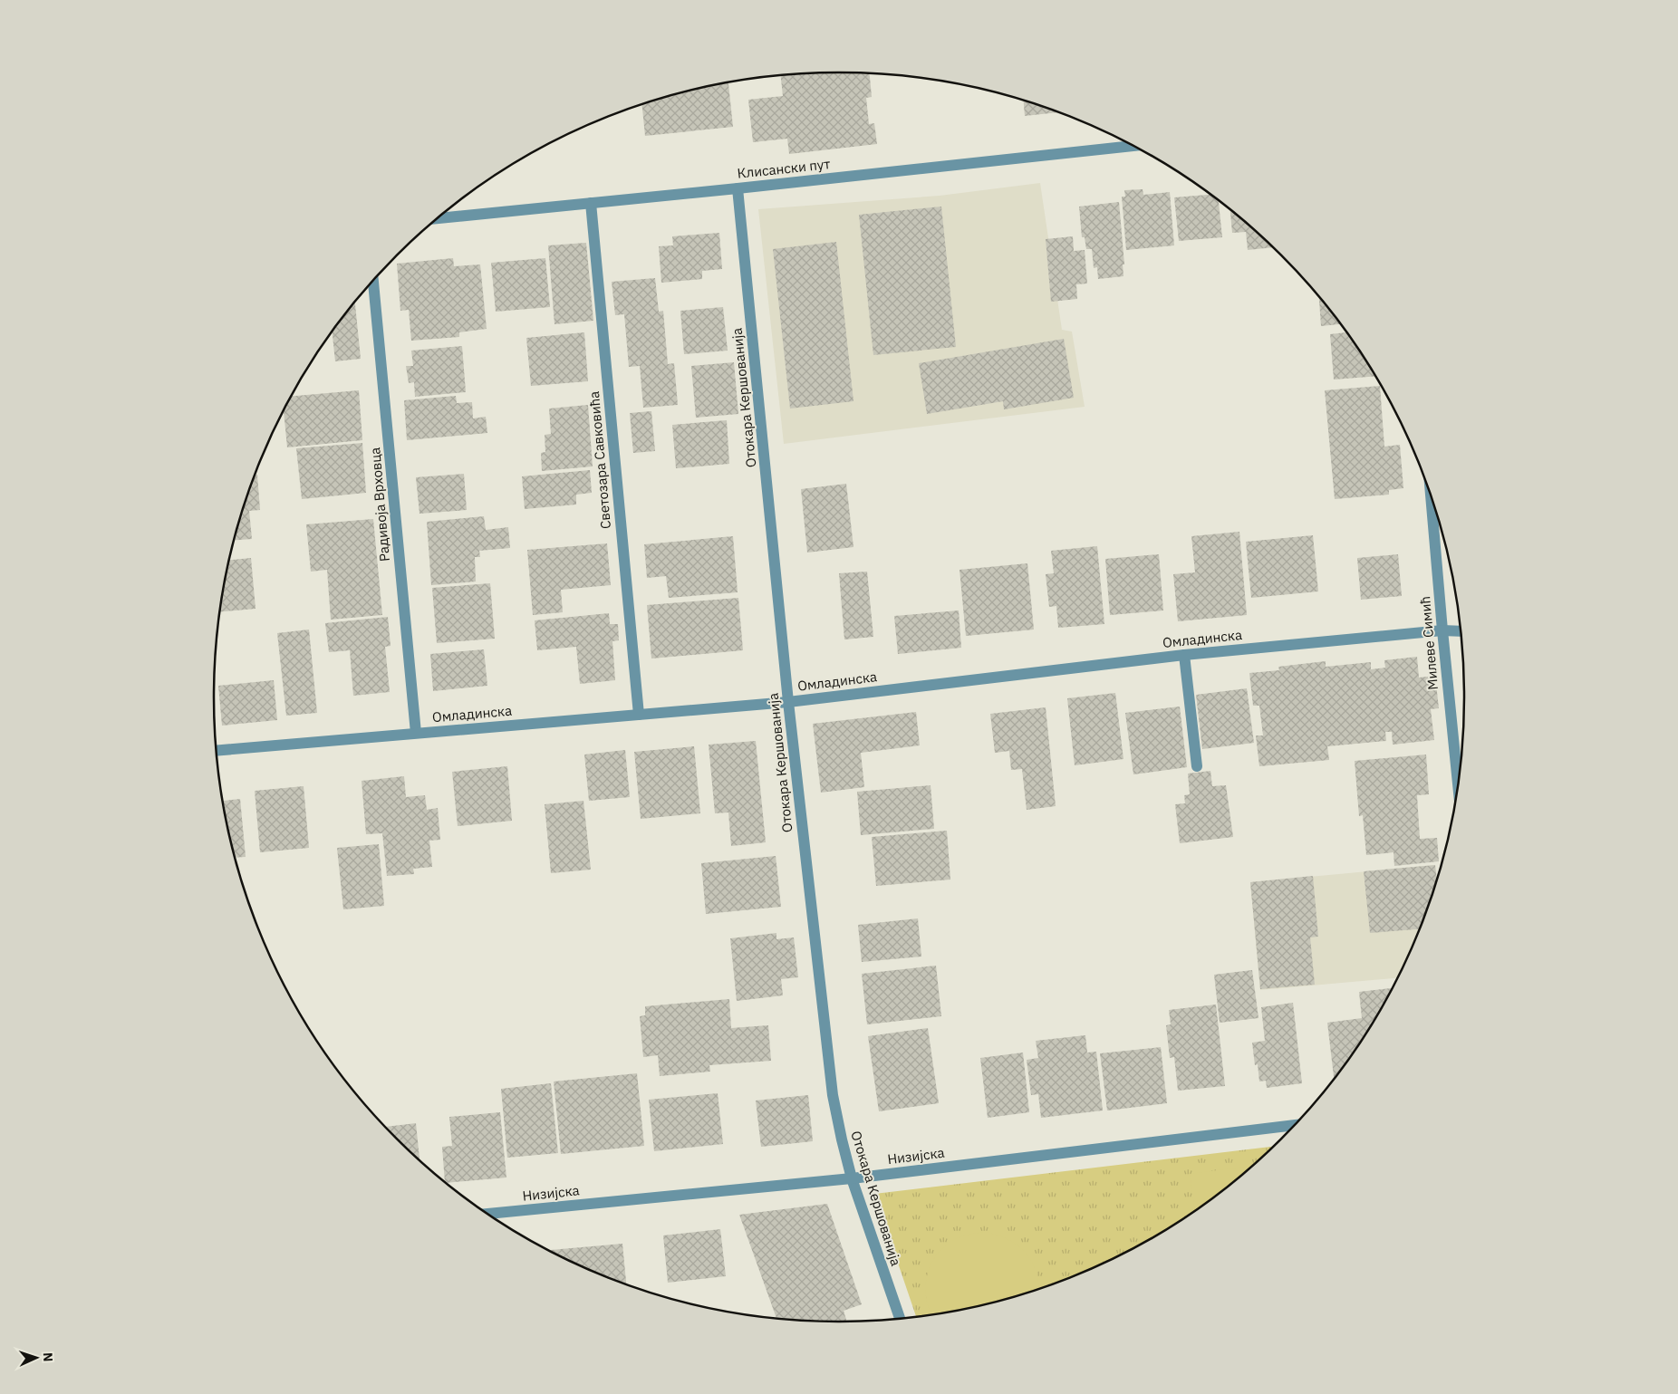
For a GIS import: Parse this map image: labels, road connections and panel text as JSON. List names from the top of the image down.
{
  "streets": {
    "street": [
      "Клисански пут",
      "Отокара Кершованија",
      "Светозара Савковића",
      "Радивоја Врховца",
      "Омладинска",
      "Милеве Симић",
      "Низијска"
    ]
  },
  "crossings": [
    ["Клисански пут", "Отокара Кершованија"],
    ["Клисански пут", "Светозара Савковића"],
    ["Отокара Кершованија", "Омладинска"],
    ["Отокара Кершованија", "Низијска"],
    ["Светозара Савковића", "Омладинска"],
    ["Радивоја Врховца", "Омладинска"],
    ["Омладинска", "Милеве Симић"]
  ],
  "north": "right"
}
